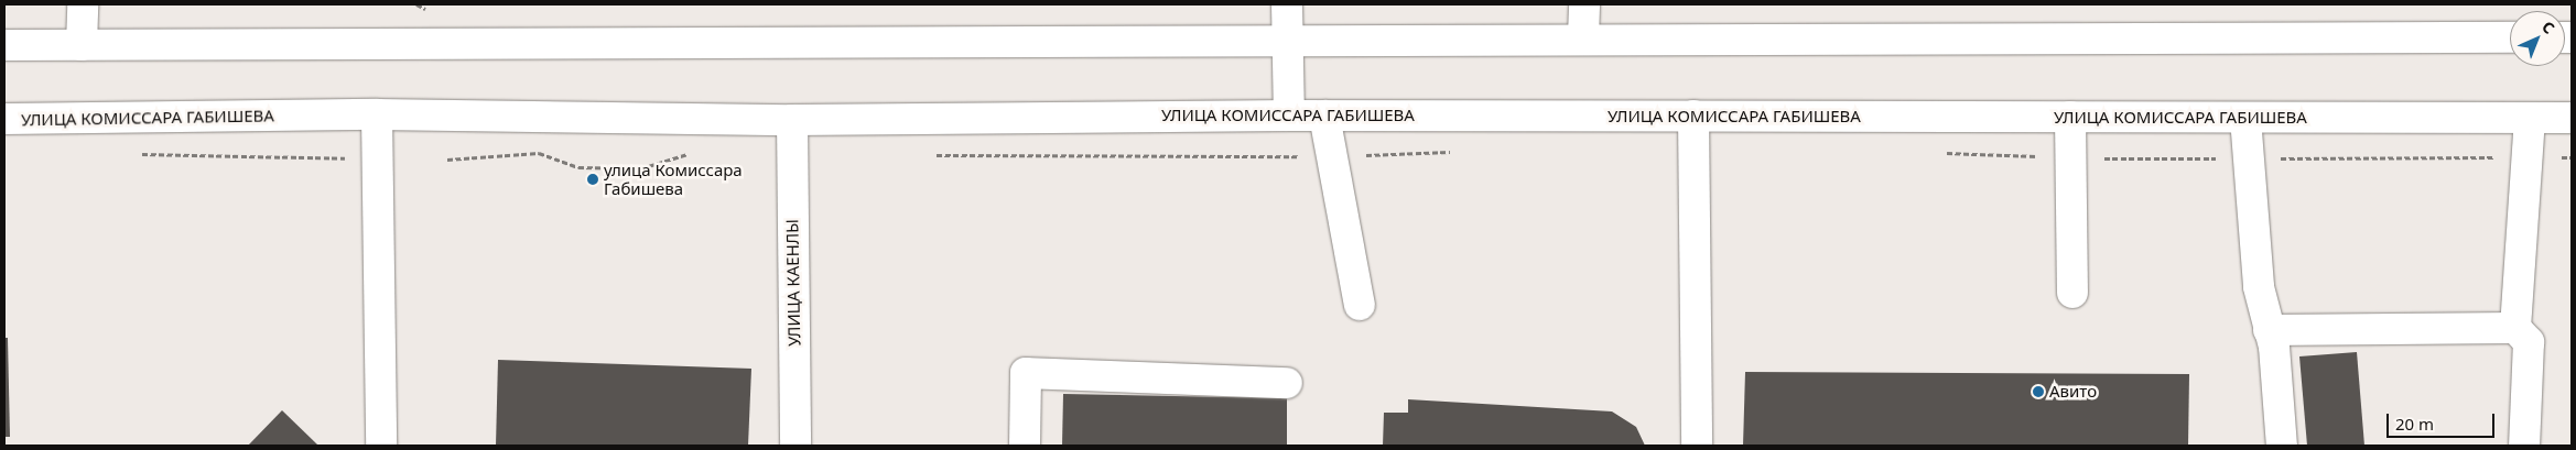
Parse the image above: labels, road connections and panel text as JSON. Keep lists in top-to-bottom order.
{
  "streets": {
    "street": ["УЛИЦА КОМИССАРА ГАБИШЕВА", "УЛИЦА КАЕНЛЫ"]
  },
  "crossings": [
    ["УЛИЦА КОМИССАРА ГАБИШЕВА", "УЛИЦА КАЕНЛЫ"]
  ],
  "places": ["улица Комиссара Габишева", "Авито"],
  "scale_bar": "20 m",
  "north": "top right"
}
